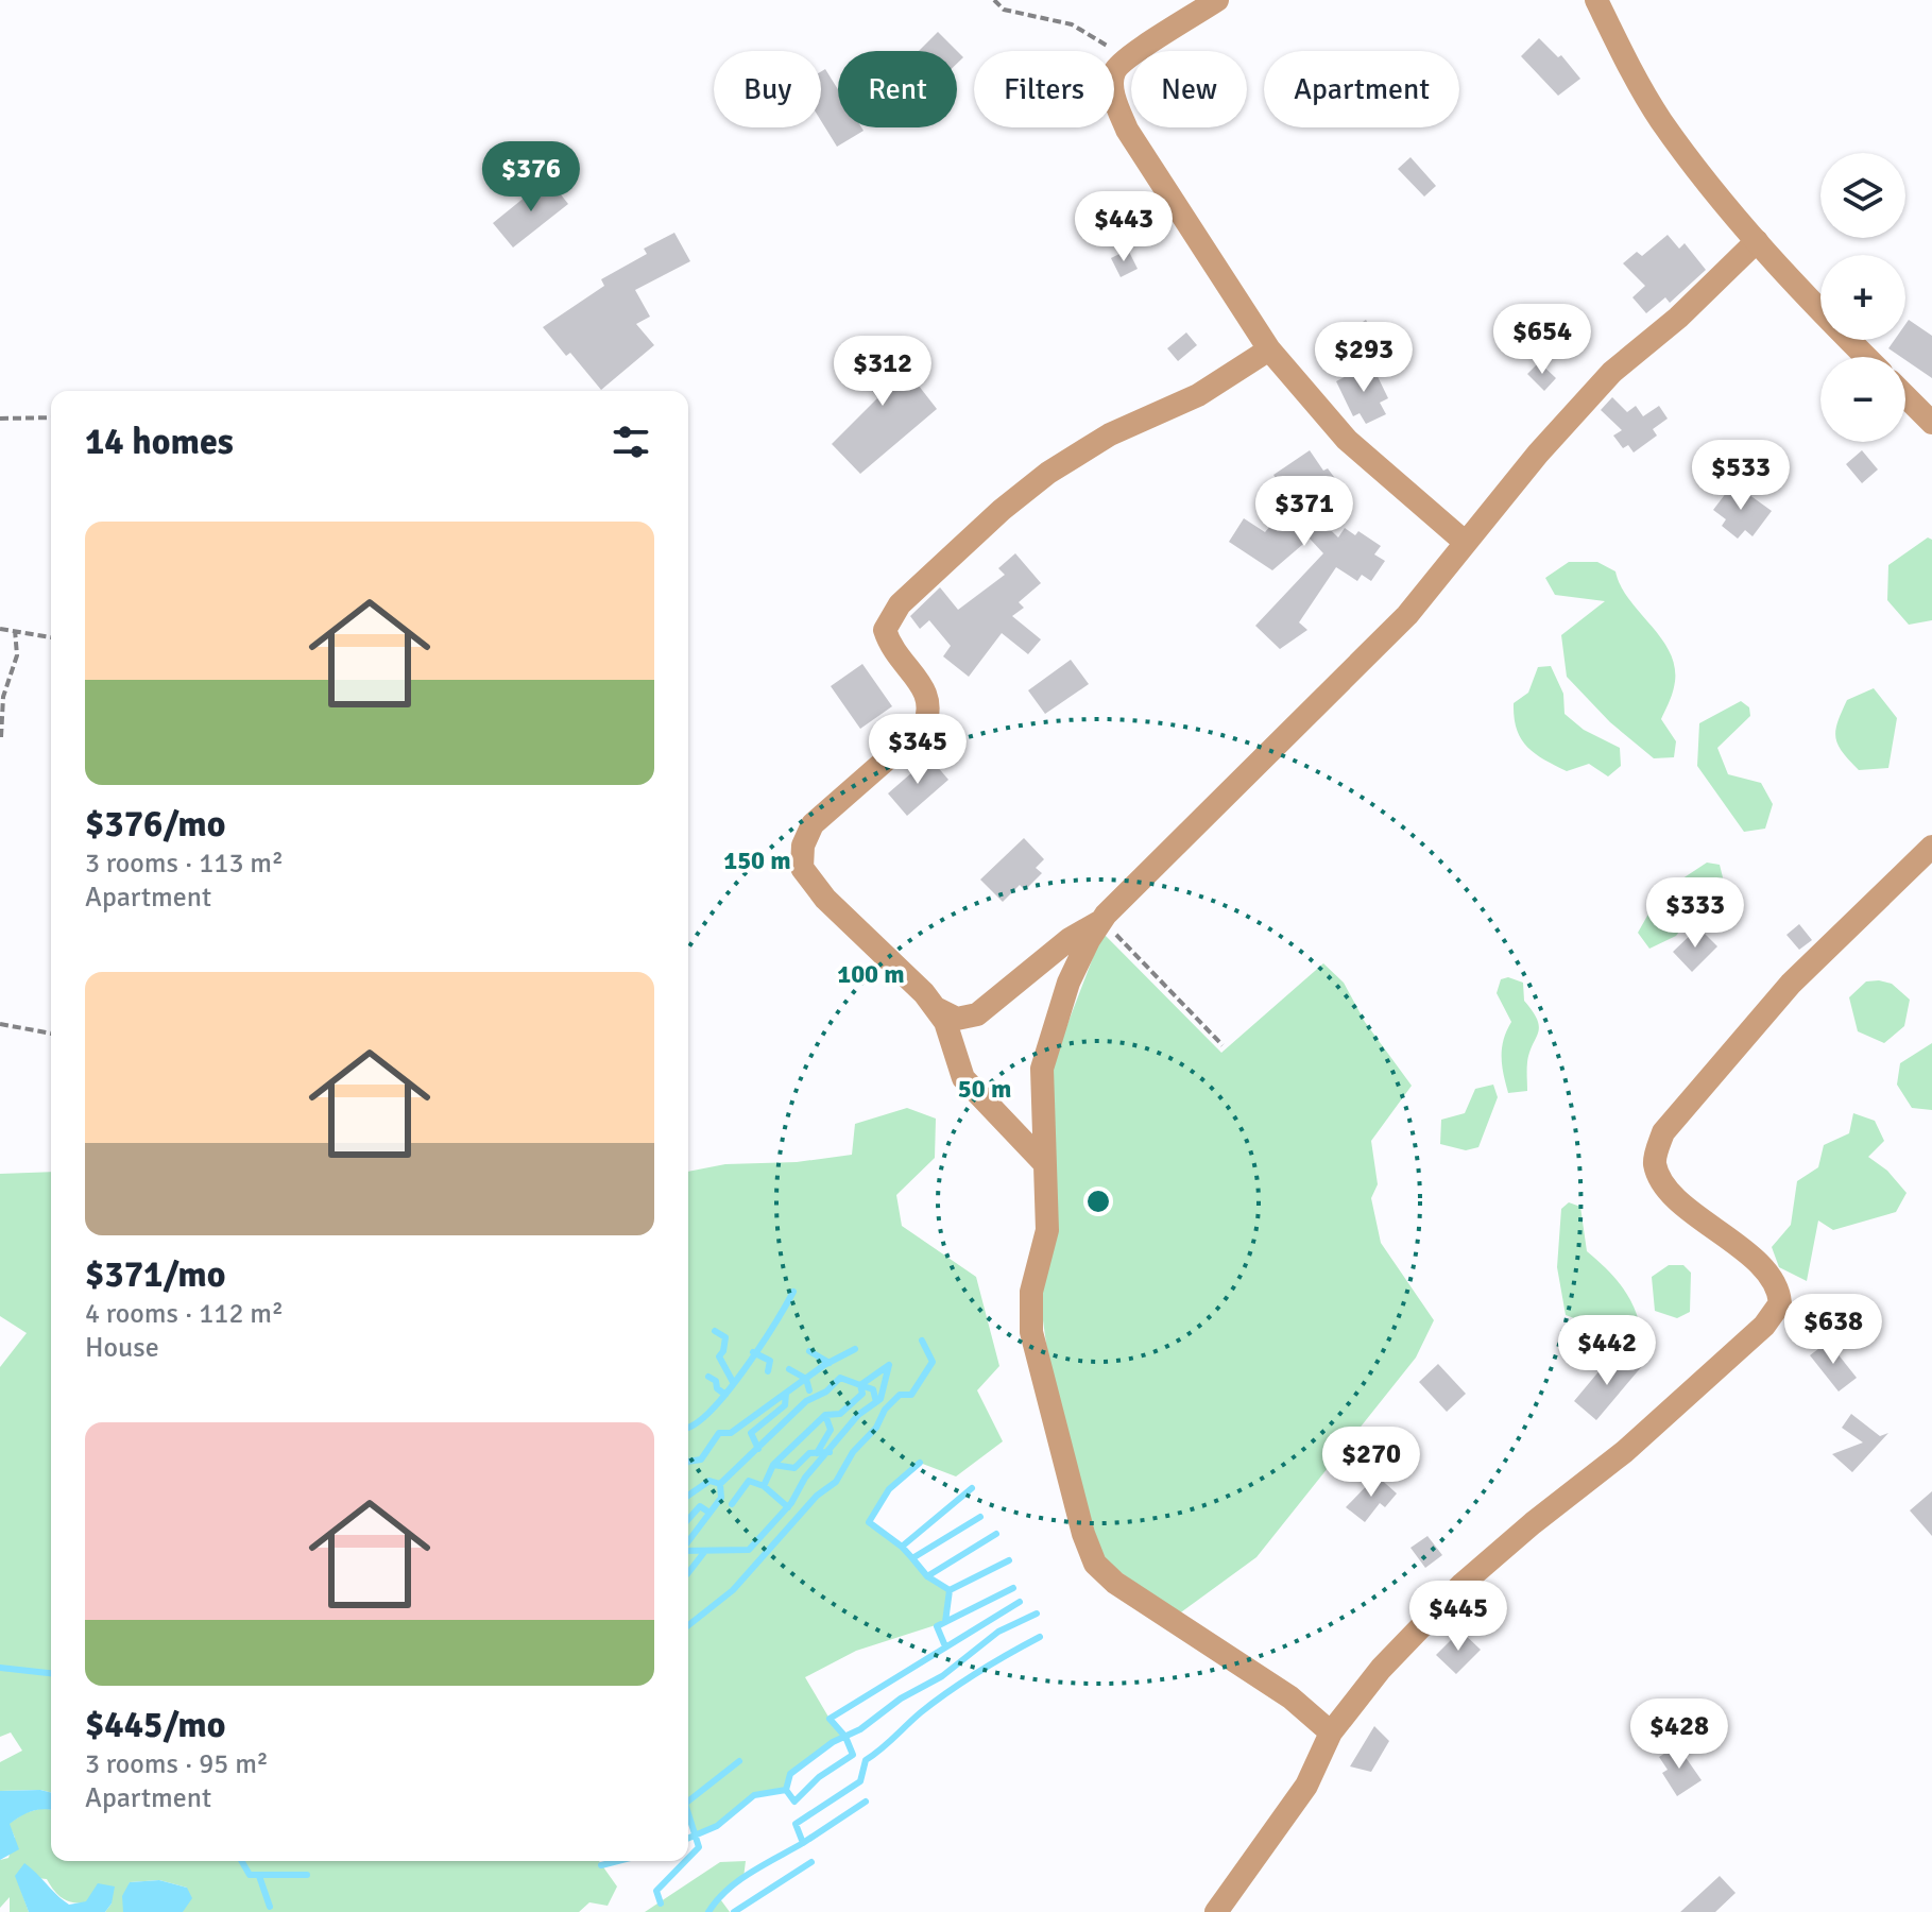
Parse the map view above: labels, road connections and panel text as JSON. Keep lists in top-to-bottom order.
{
  "page": {
    "chip": [
      "Buy",
      "Rent",
      "Filters",
      "New",
      "Apartment"
    ],
    "price": [
      "$376",
      "$443",
      "$654",
      "$293",
      "$312",
      "$533",
      "$371",
      "$345",
      "$333",
      "$638",
      "$442",
      "$270",
      "$445",
      "$428"
    ],
    "map_buttons": ["+", "−"],
    "heading": "14 homes",
    "list": [
      {
        "name": "$376/mo",
        "note": "3 rooms · 113 m² · Apartment"
      },
      {
        "name": "$371/mo",
        "note": "4 rooms · 112 m² · House"
      },
      {
        "name": "$445/mo",
        "note": "3 rooms · 95 m² · Apartment"
      }
    ]
  },
  "rings": ["150 m", "100 m", "50 m"]
}
